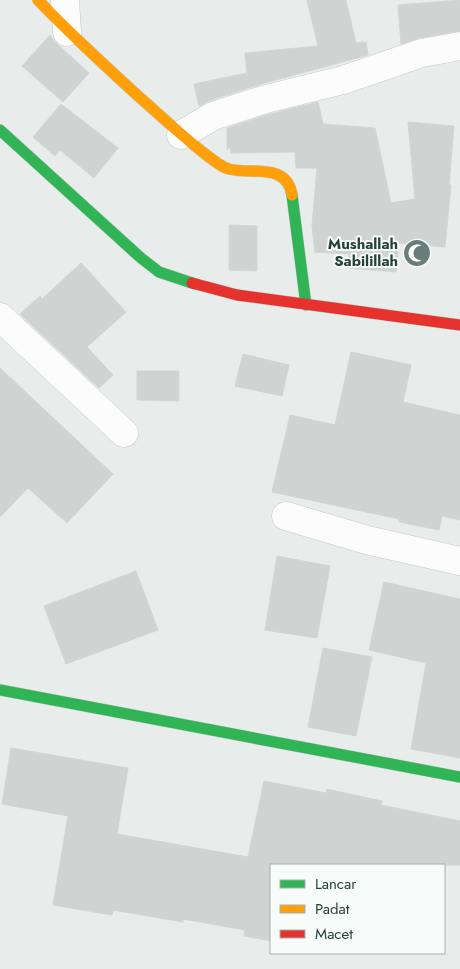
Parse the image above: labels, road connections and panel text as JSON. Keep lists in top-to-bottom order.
{
  "places": {
    "mosque": ["Mushallah Sabilillah"]
  },
  "legend": ["Lancar", "Padat", "Macet"]
}
